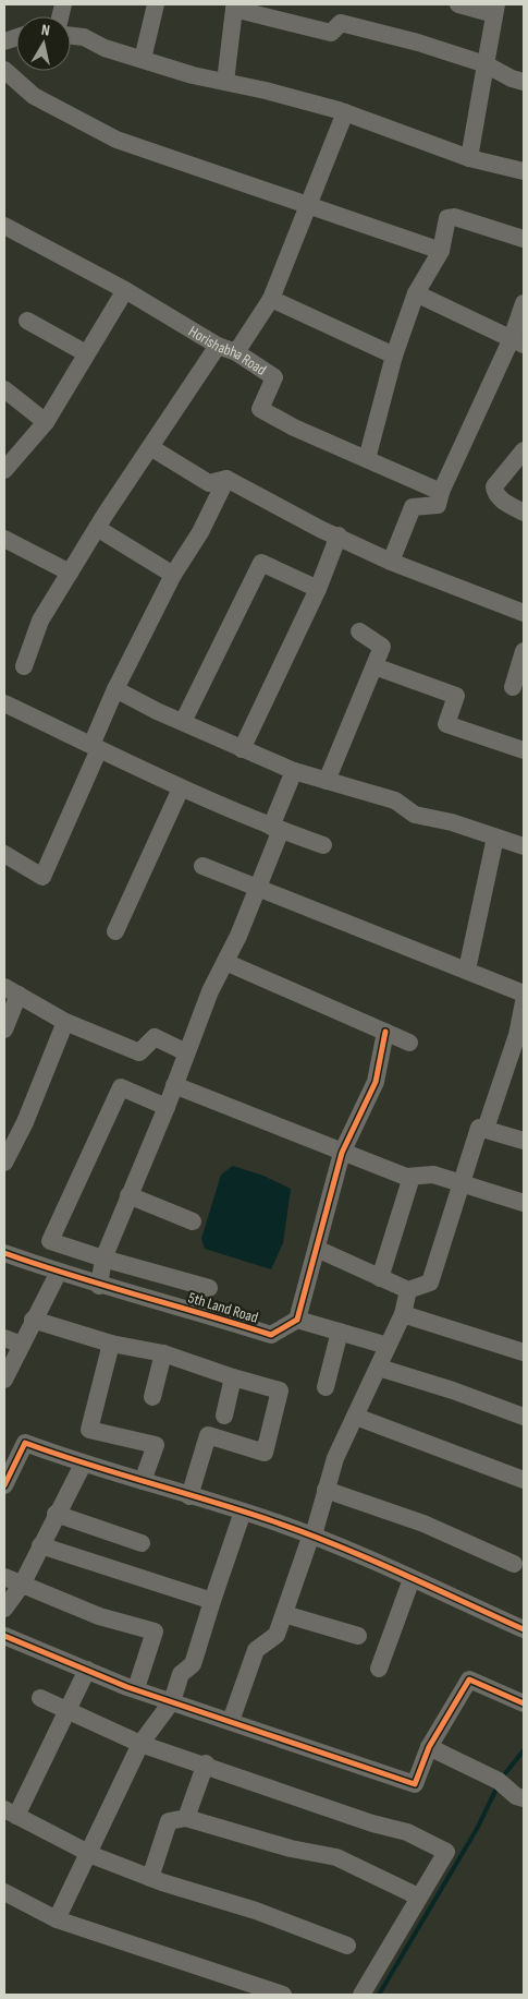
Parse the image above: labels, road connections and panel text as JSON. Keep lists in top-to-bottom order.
{
  "streets": {
    "street": ["Horishabha Road", "5th Land Road"]
  },
  "north": "top"
}
